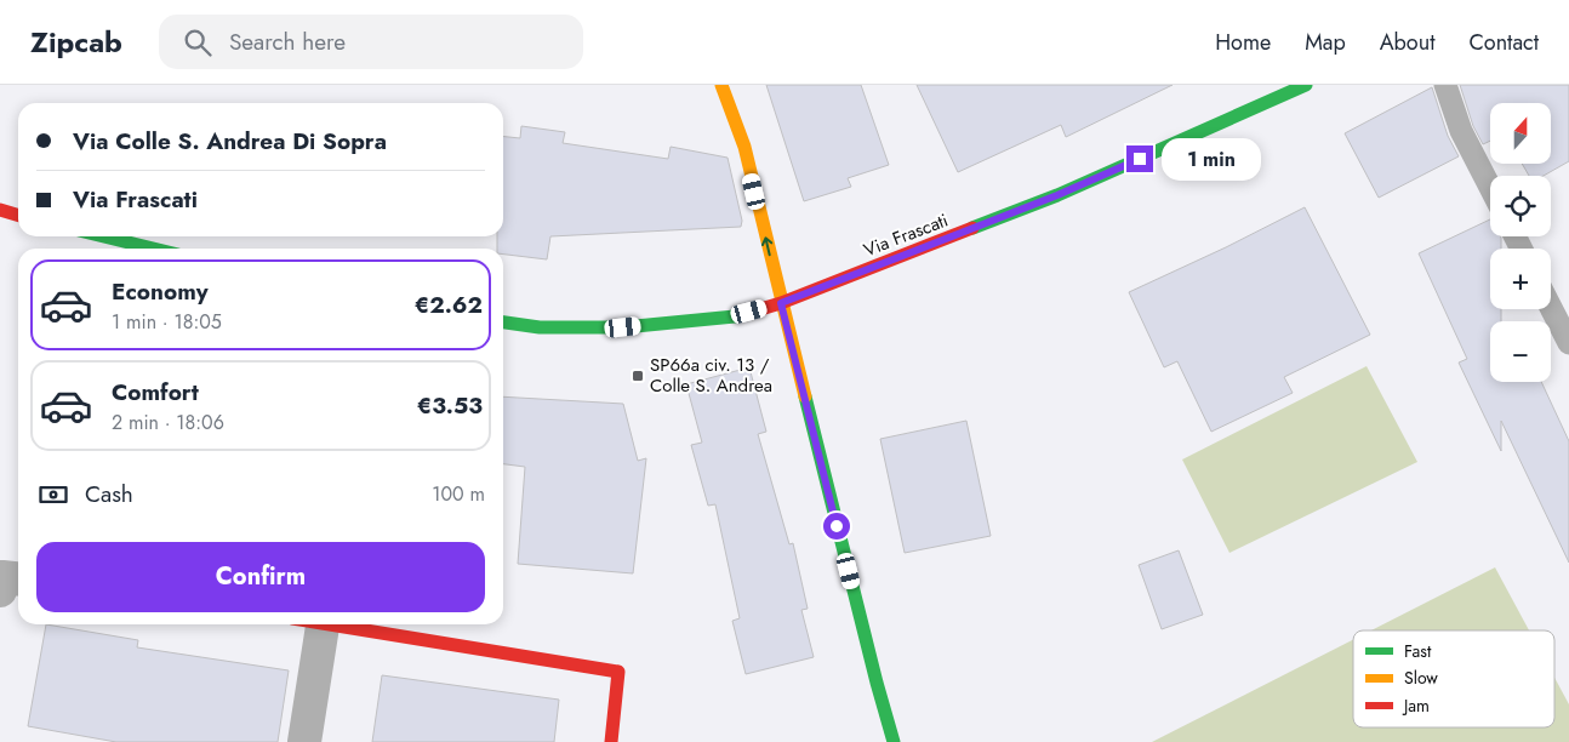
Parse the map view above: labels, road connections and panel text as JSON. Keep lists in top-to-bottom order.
{
  "streets": {
    "street": ["Via Frascati"]
  },
  "places": {
    "transit": ["SP66a civ. 13 / Colle S. Andrea"]
  },
  "legend": ["Fast", "Slow", "Jam"],
  "north": "top",
  "page": {
    "header": "Zipcab",
    "search": "Search here",
    "nav": [
      "Home",
      "Map",
      "About",
      "Contact"
    ],
    "map_buttons": ["+", "−"],
    "banner": ["Via Colle S. Andrea Di Sopra", "Via Frascati"],
    "bubble": "1 min",
    "list": [
      {
        "name": "Economy",
        "note": "1 min · 18:05",
        "value": "€2.62"
      },
      {
        "name": "Comfort",
        "note": "2 min · 18:06",
        "value": "€3.53"
      }
    ],
    "pay": ["Cash", "100 m"],
    "buttons": "Confirm"
  }
}
